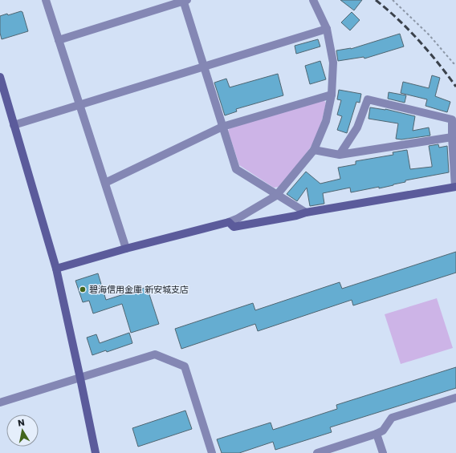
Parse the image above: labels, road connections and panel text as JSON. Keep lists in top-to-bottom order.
{
  "places": ["碧海信用金庫 新安城支店"],
  "north": "top"
}
